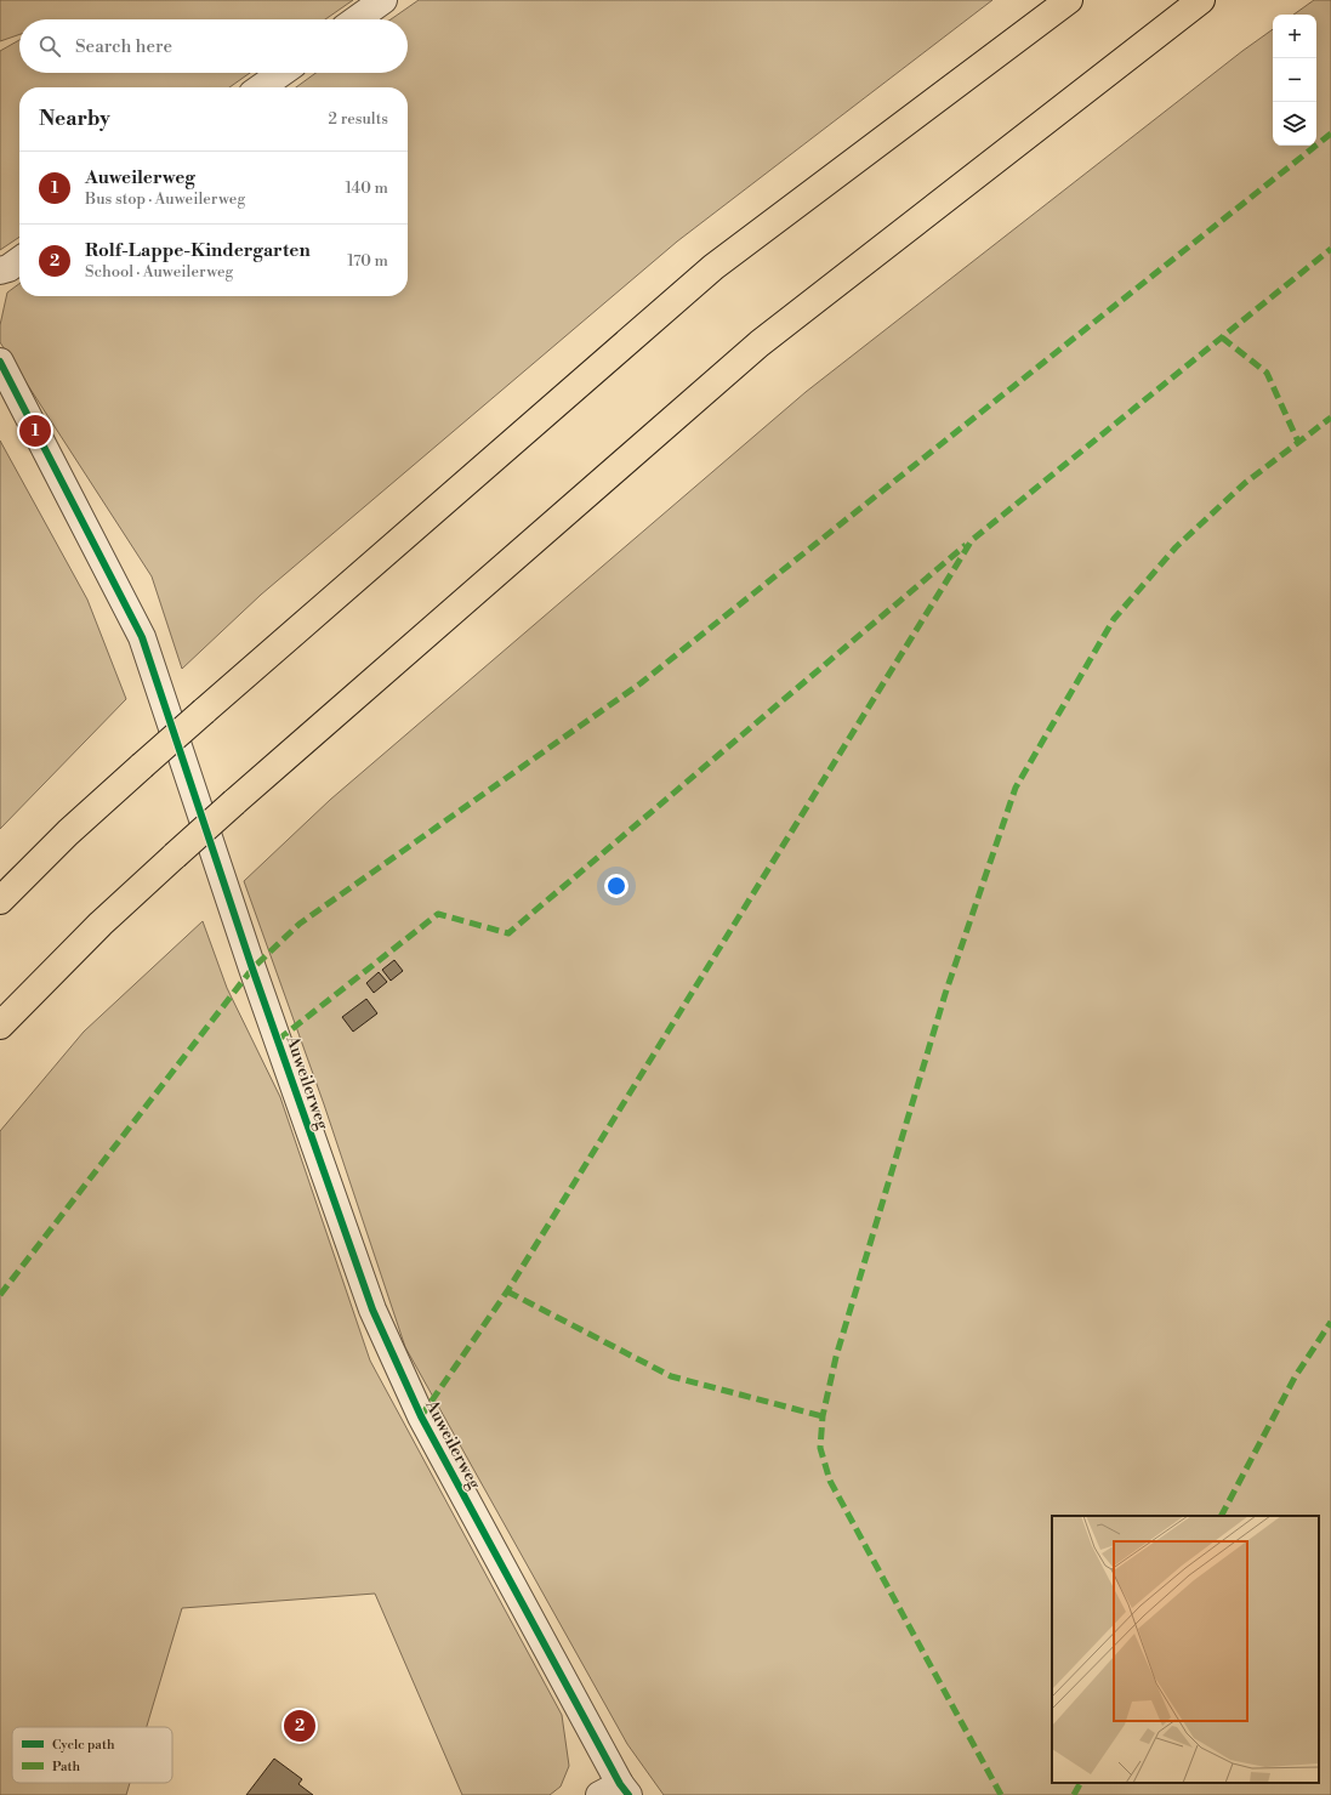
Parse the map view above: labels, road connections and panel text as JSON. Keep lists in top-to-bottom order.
{
  "streets": {
    "street": ["Auweilerweg"]
  },
  "legend": ["Cycle path", "Path"],
  "page": {
    "map_buttons": ["+", "−"],
    "search": "Search here",
    "heading": ["Nearby", "2 results"],
    "list": [
      {
        "mark": "1",
        "name": "Auweilerweg",
        "note": "Bus stop · Auweilerweg",
        "value": "140 m"
      },
      {
        "mark": "2",
        "name": "Rolf-Lappe-Kindergarten",
        "note": "School · Auweilerweg",
        "value": "170 m"
      }
    ],
    "pins": ["1", "2"]
  }
}
